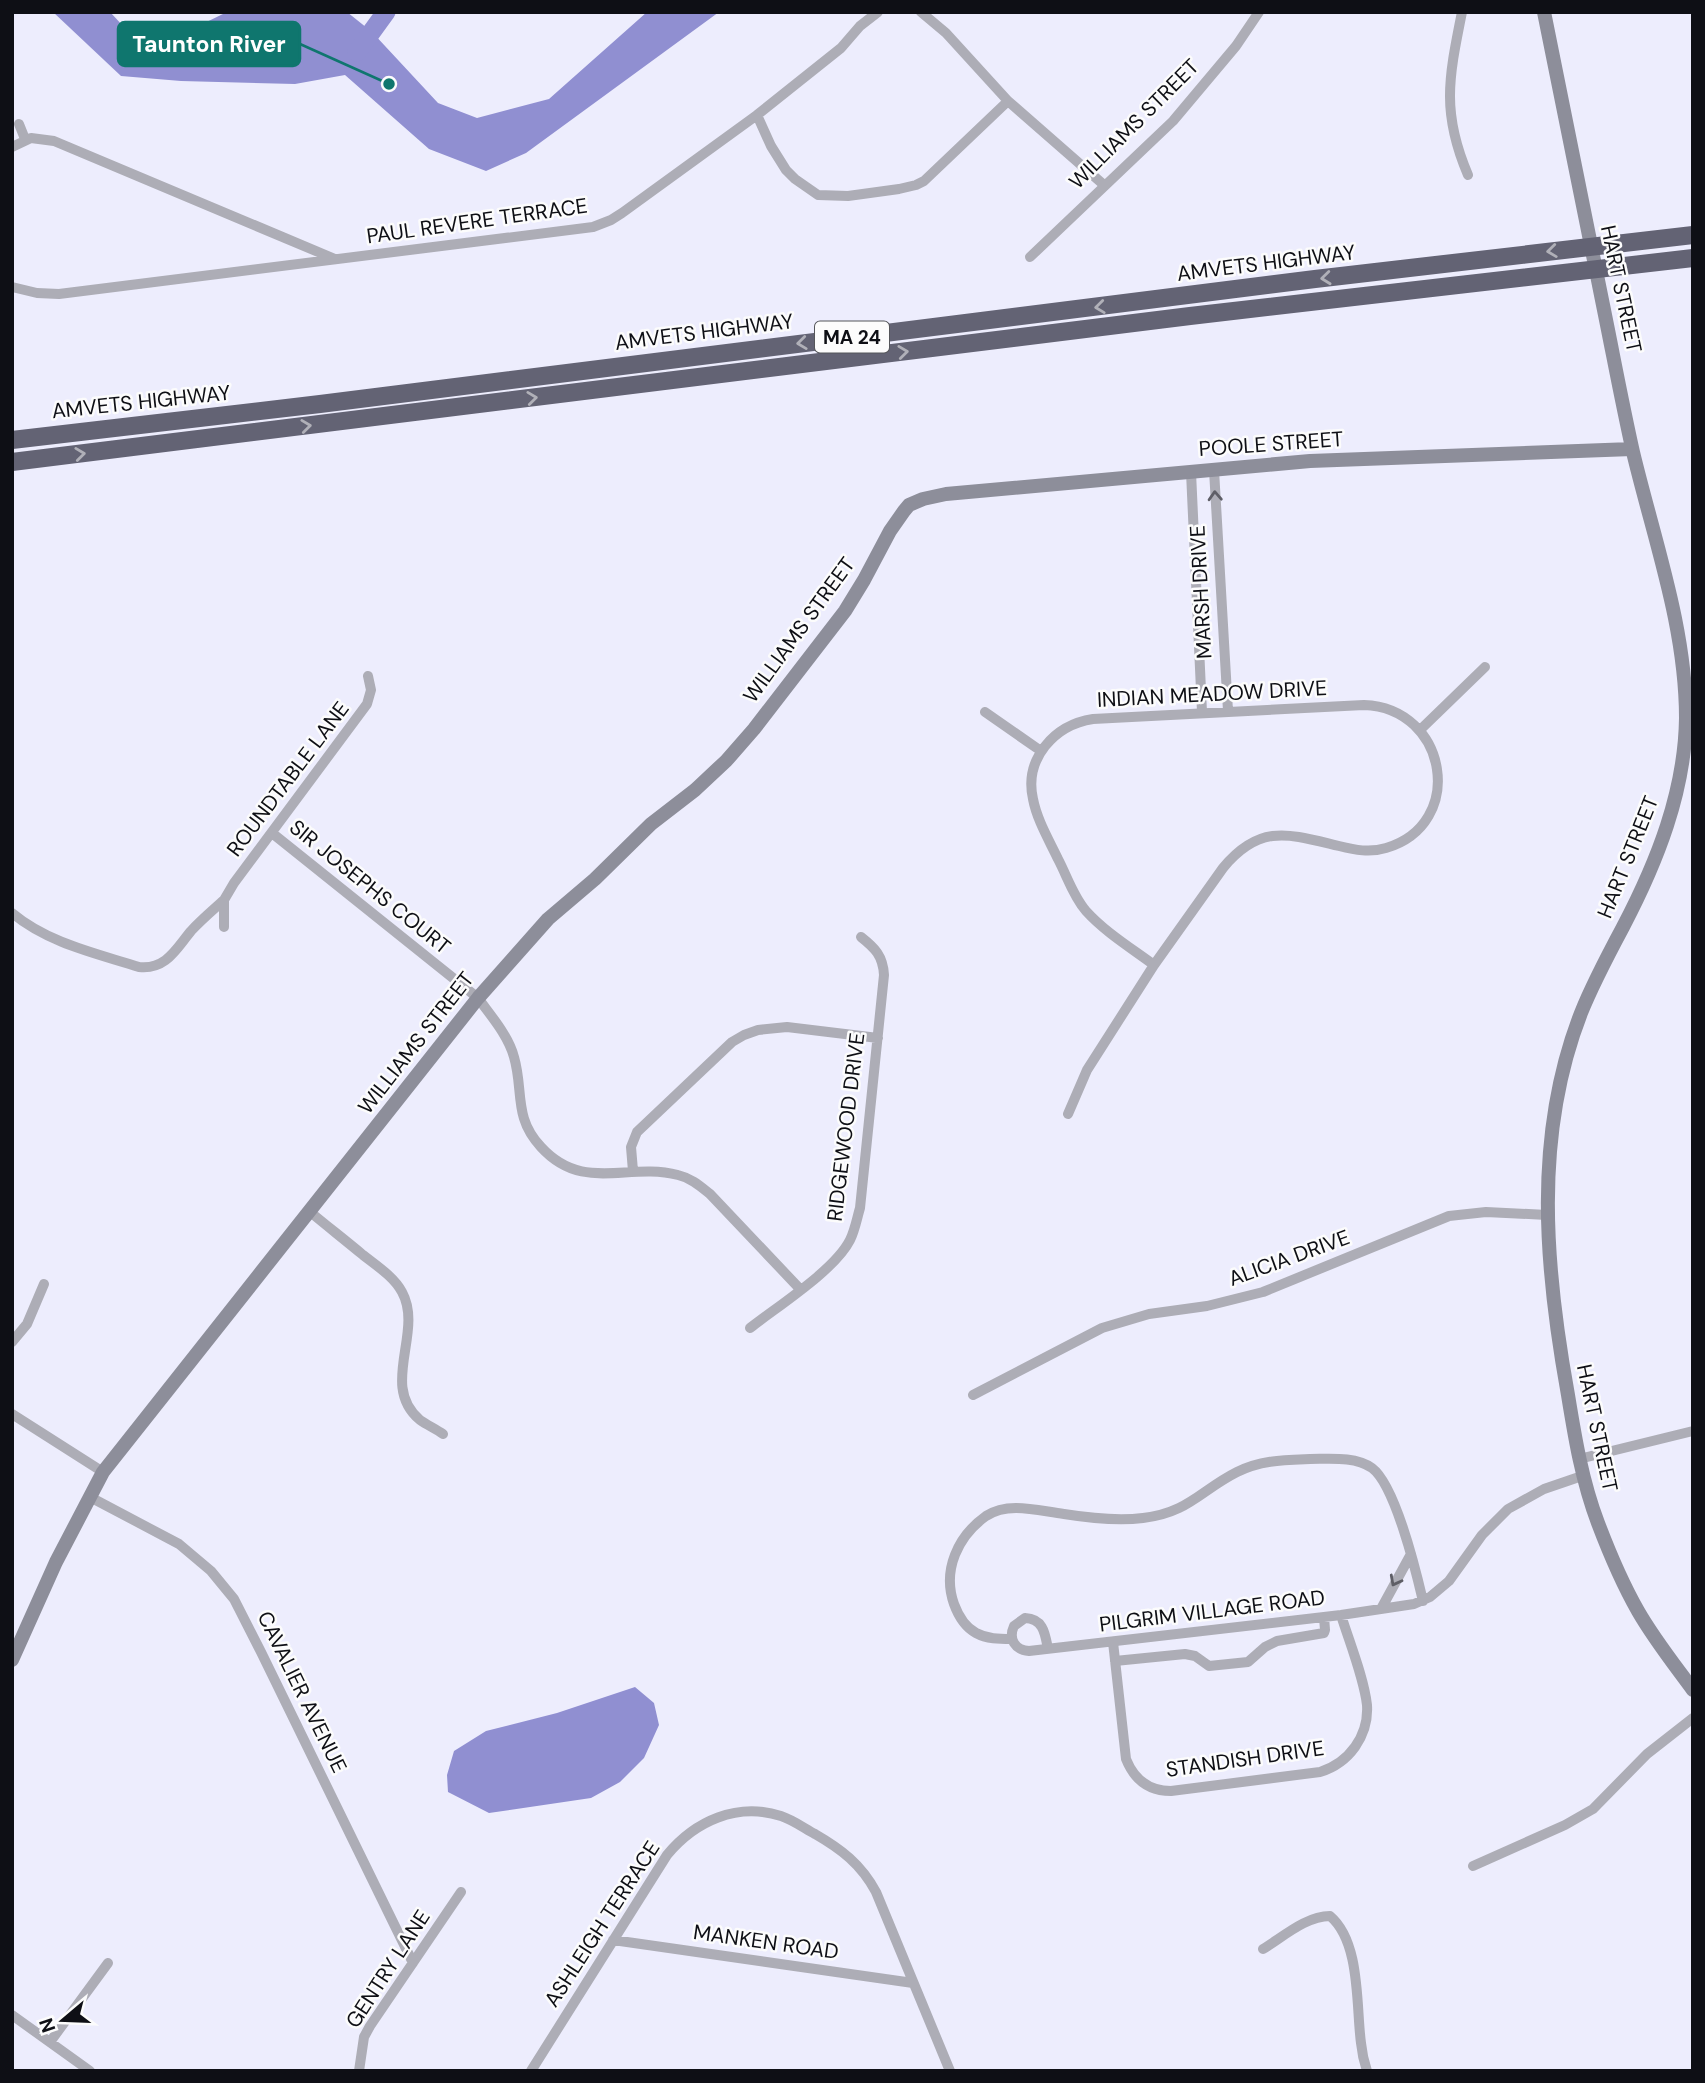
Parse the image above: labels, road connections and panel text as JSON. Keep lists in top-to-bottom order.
{
  "streets": {
    "highway": ["AMVETS HIGHWAY", "MA 24"],
    "street": [
      "WILLIAMS STREET",
      "PAUL REVERE TERRACE",
      "HART STREET",
      "POOLE STREET",
      "MARSH DRIVE",
      "INDIAN MEADOW DRIVE",
      "ROUNDTABLE LANE",
      "SIR JOSEPHS COURT",
      "RIDGEWOOD DRIVE",
      "ALICIA DRIVE",
      "PILGRIM VILLAGE ROAD",
      "CAVALIER AVENUE",
      "STANDISH DRIVE",
      "ASHLEIGH TERRACE",
      "MANKEN ROAD",
      "GENTRY LANE"
    ]
  },
  "crossings": [
    ["WILLIAMS STREET", "POOLE STREET"],
    ["WILLIAMS STREET", "SIR JOSEPHS COURT"],
    ["WILLIAMS STREET", "CAVALIER AVENUE"],
    ["HART STREET", "POOLE STREET"],
    ["HART STREET", "ALICIA DRIVE"],
    ["HART STREET", "PILGRIM VILLAGE ROAD"],
    ["POOLE STREET", "MARSH DRIVE"],
    ["MARSH DRIVE", "INDIAN MEADOW DRIVE"],
    ["ROUNDTABLE LANE", "SIR JOSEPHS COURT"],
    ["SIR JOSEPHS COURT", "RIDGEWOOD DRIVE"],
    ["PILGRIM VILLAGE ROAD", "STANDISH DRIVE"],
    ["CAVALIER AVENUE", "GENTRY LANE"],
    ["ASHLEIGH TERRACE", "MANKEN ROAD"]
  ],
  "places": ["Taunton River"],
  "north": "left"
}
